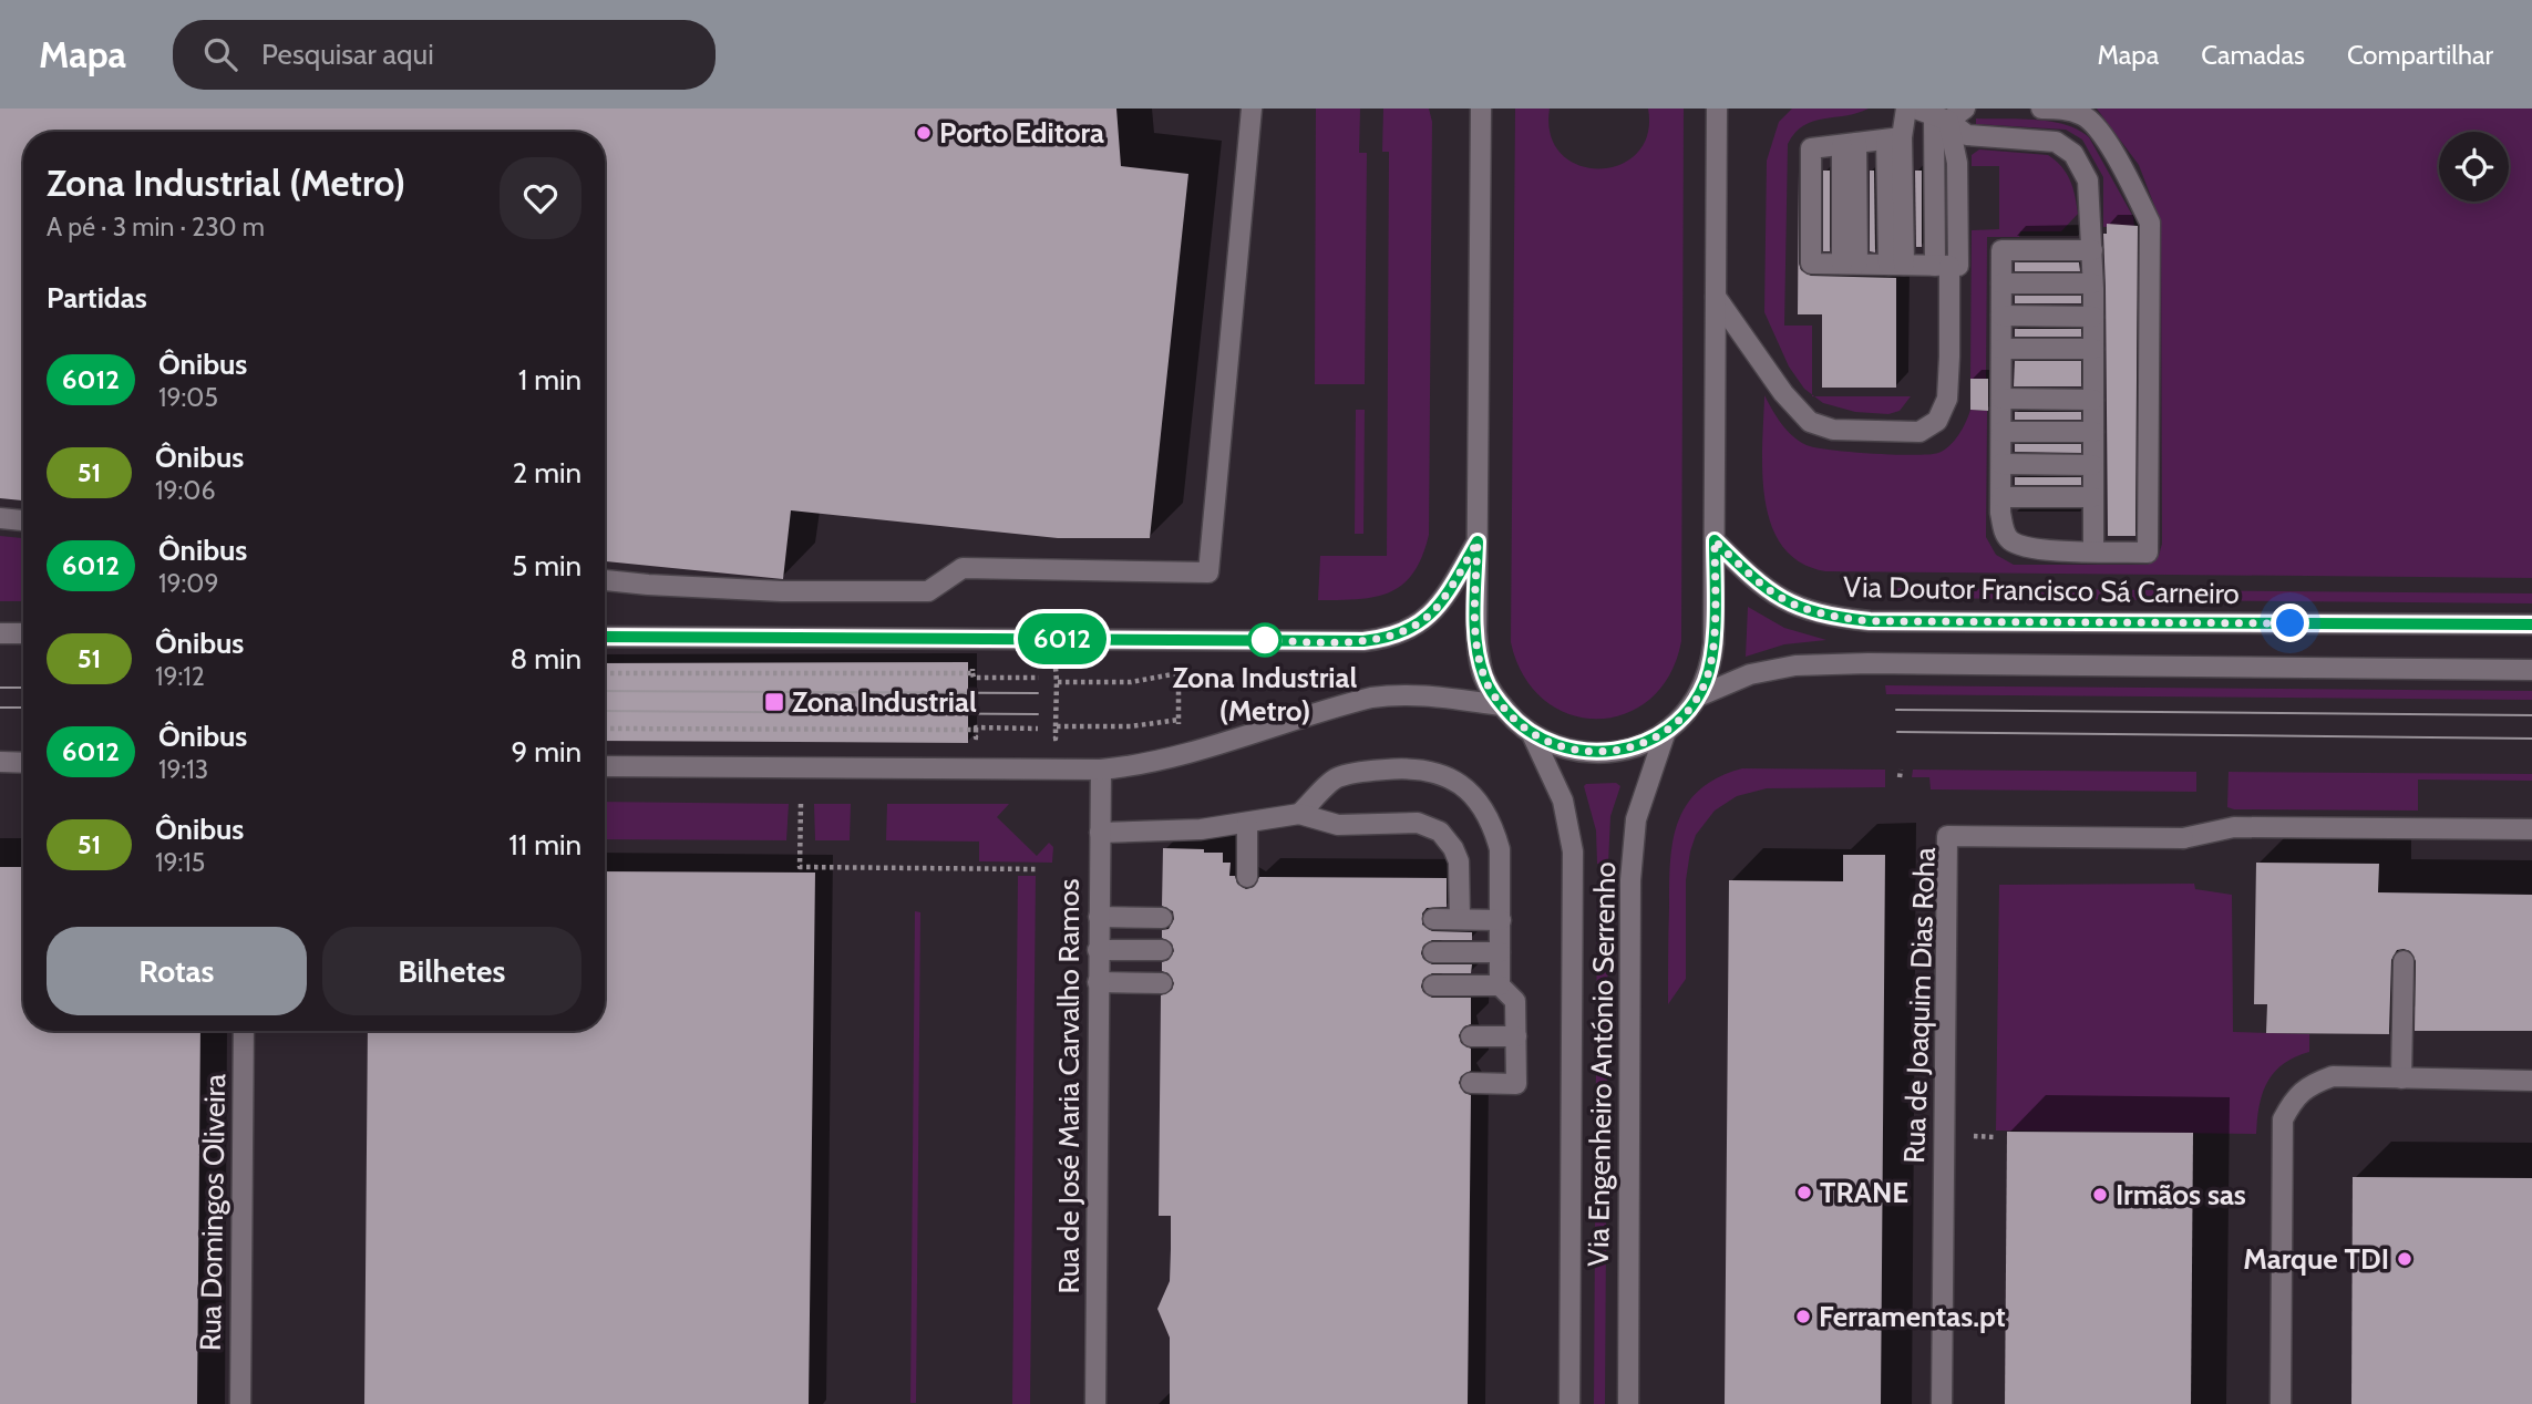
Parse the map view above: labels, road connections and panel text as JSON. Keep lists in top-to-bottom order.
{
  "streets": {
    "main road": [
      "Via Doutor Francisco Sá Carneiro",
      "Rua de Joaquim Dias Roha",
      "Via Engenheiro António Serrenho",
      "Rua de José Maria Carvalho Ramos",
      "Rua Domingos Oliveira"
    ]
  },
  "places": {
    "other": [
      "Porto Editora",
      "Zona Industrial (Metro)",
      "TRANE",
      "Irmãos sas",
      "Marque TDI",
      "Ferramentas.pt"
    ],
    "transit": ["Zona Industrial"]
  },
  "lines": ["bus line 6012"],
  "page": {
    "header": "Mapa",
    "search": "Pesquisar aqui",
    "nav": ["Mapa", "Camadas", "Compartilhar"],
    "on_map": "6012",
    "heading": [
      ["Zona Industrial (Metro)", "A pé · 3 min · 230 m"],
      "Partidas"
    ],
    "list": [
      {
        "mark": "6012",
        "name": "Ônibus",
        "note": "19:05",
        "value": "1 min"
      },
      {
        "mark": "51",
        "name": "Ônibus",
        "note": "19:06",
        "value": "2 min"
      },
      {
        "mark": "6012",
        "name": "Ônibus",
        "note": "19:09",
        "value": "5 min"
      },
      {
        "mark": "51",
        "name": "Ônibus",
        "note": "19:12",
        "value": "8 min"
      },
      {
        "mark": "6012",
        "name": "Ônibus",
        "note": "19:13",
        "value": "9 min"
      },
      {
        "mark": "51",
        "name": "Ônibus",
        "note": "19:15",
        "value": "11 min"
      }
    ],
    "buttons": ["Rotas", "Bilhetes"]
  }
}
